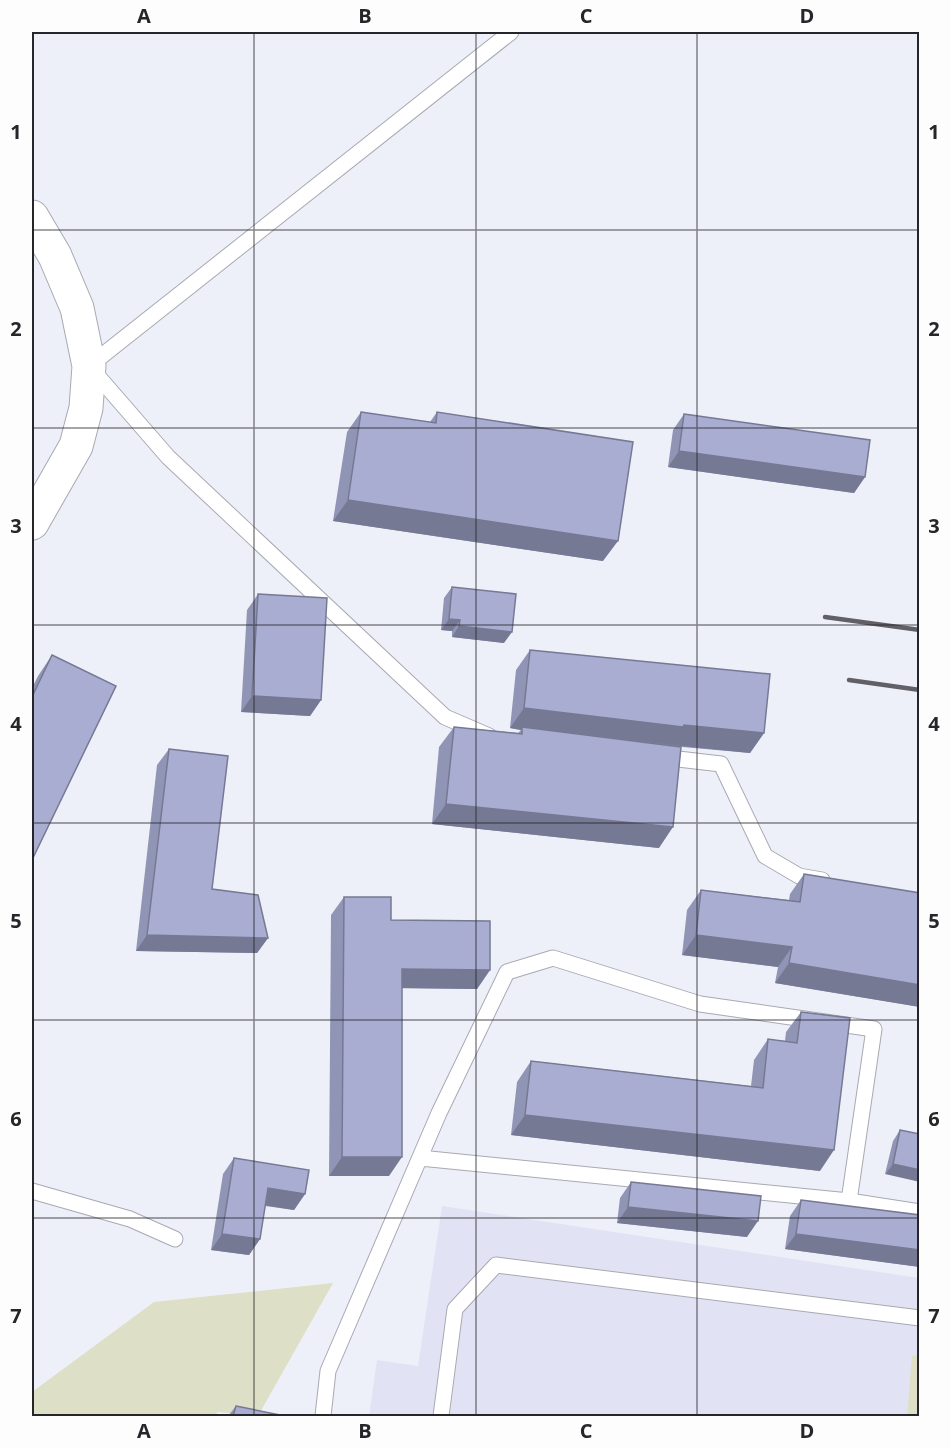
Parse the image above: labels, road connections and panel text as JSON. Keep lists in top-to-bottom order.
{
  "grid": {
    "columns": [
      "A",
      "B",
      "C",
      "D"
    ],
    "rows": [
      "1",
      "2",
      "3",
      "4",
      "5",
      "6",
      "7"
    ]
  }
}
